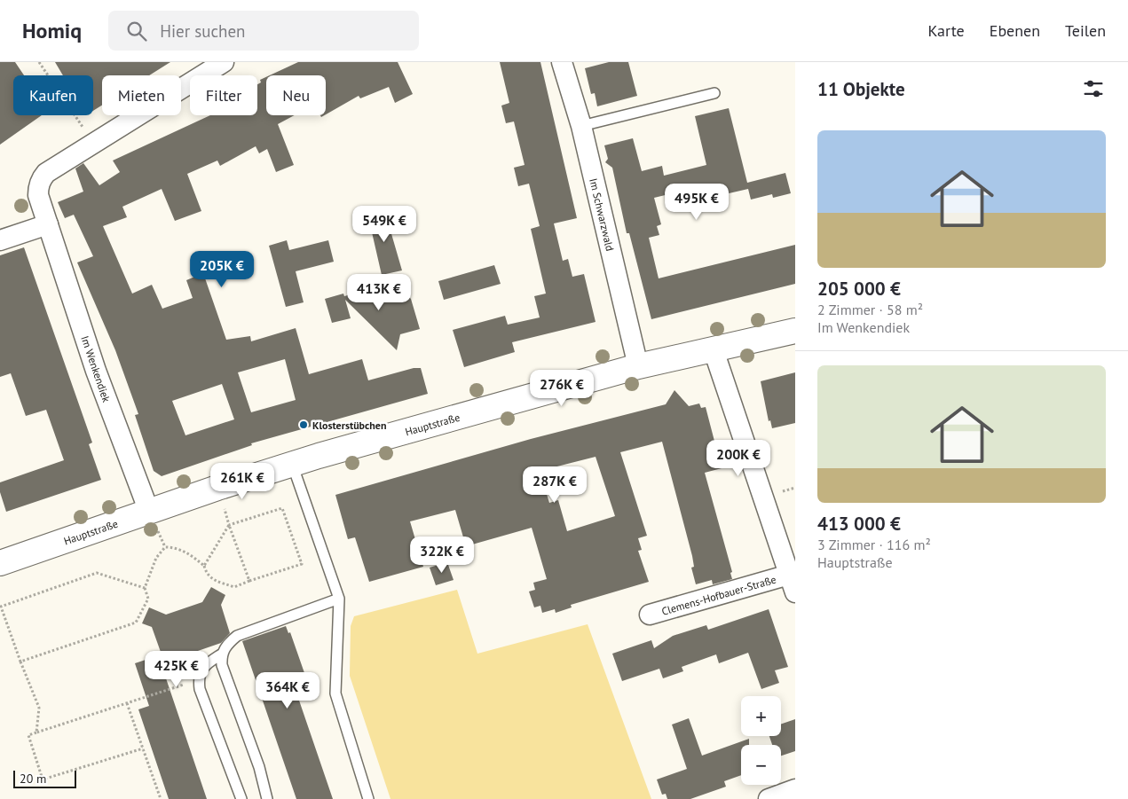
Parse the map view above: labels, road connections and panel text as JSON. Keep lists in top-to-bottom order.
{
  "streets": {
    "street": [
      "Im Schwarzwald",
      "Im Wenkendiek",
      "Hauptstraße",
      "Clemens-Hofbauer-Straße"
    ]
  },
  "crossings": [
    ["Im Schwarzwald", "Hauptstraße"],
    ["Im Wenkendiek", "Hauptstraße"],
    ["Hauptstraße", "Clemens-Hofbauer-Straße"]
  ],
  "places": ["Klosterstübchen"],
  "scale_bar": "20 m",
  "page": {
    "header": "Homiq",
    "search": "Hier suchen",
    "nav": ["Karte", "Ebenen", "Teilen"],
    "heading": "11 Objekte",
    "chip": [
      "Kaufen",
      "Mieten",
      "Filter",
      "Neu"
    ],
    "list": [
      {
        "name": "205 000 €",
        "note": "2 Zimmer · 58 m² · Im Wenkendiek"
      },
      {
        "name": "413 000 €",
        "note": "3 Zimmer · 116 m² · Hauptstraße"
      }
    ],
    "price": [
      "495K €",
      "549K €",
      "205K €",
      "413K €",
      "276K €",
      "200K €",
      "261K €",
      "287K €",
      "322K €",
      "425K €",
      "364K €"
    ],
    "map_buttons": ["+", "−"],
    "scale": "20 m"
  }
}
